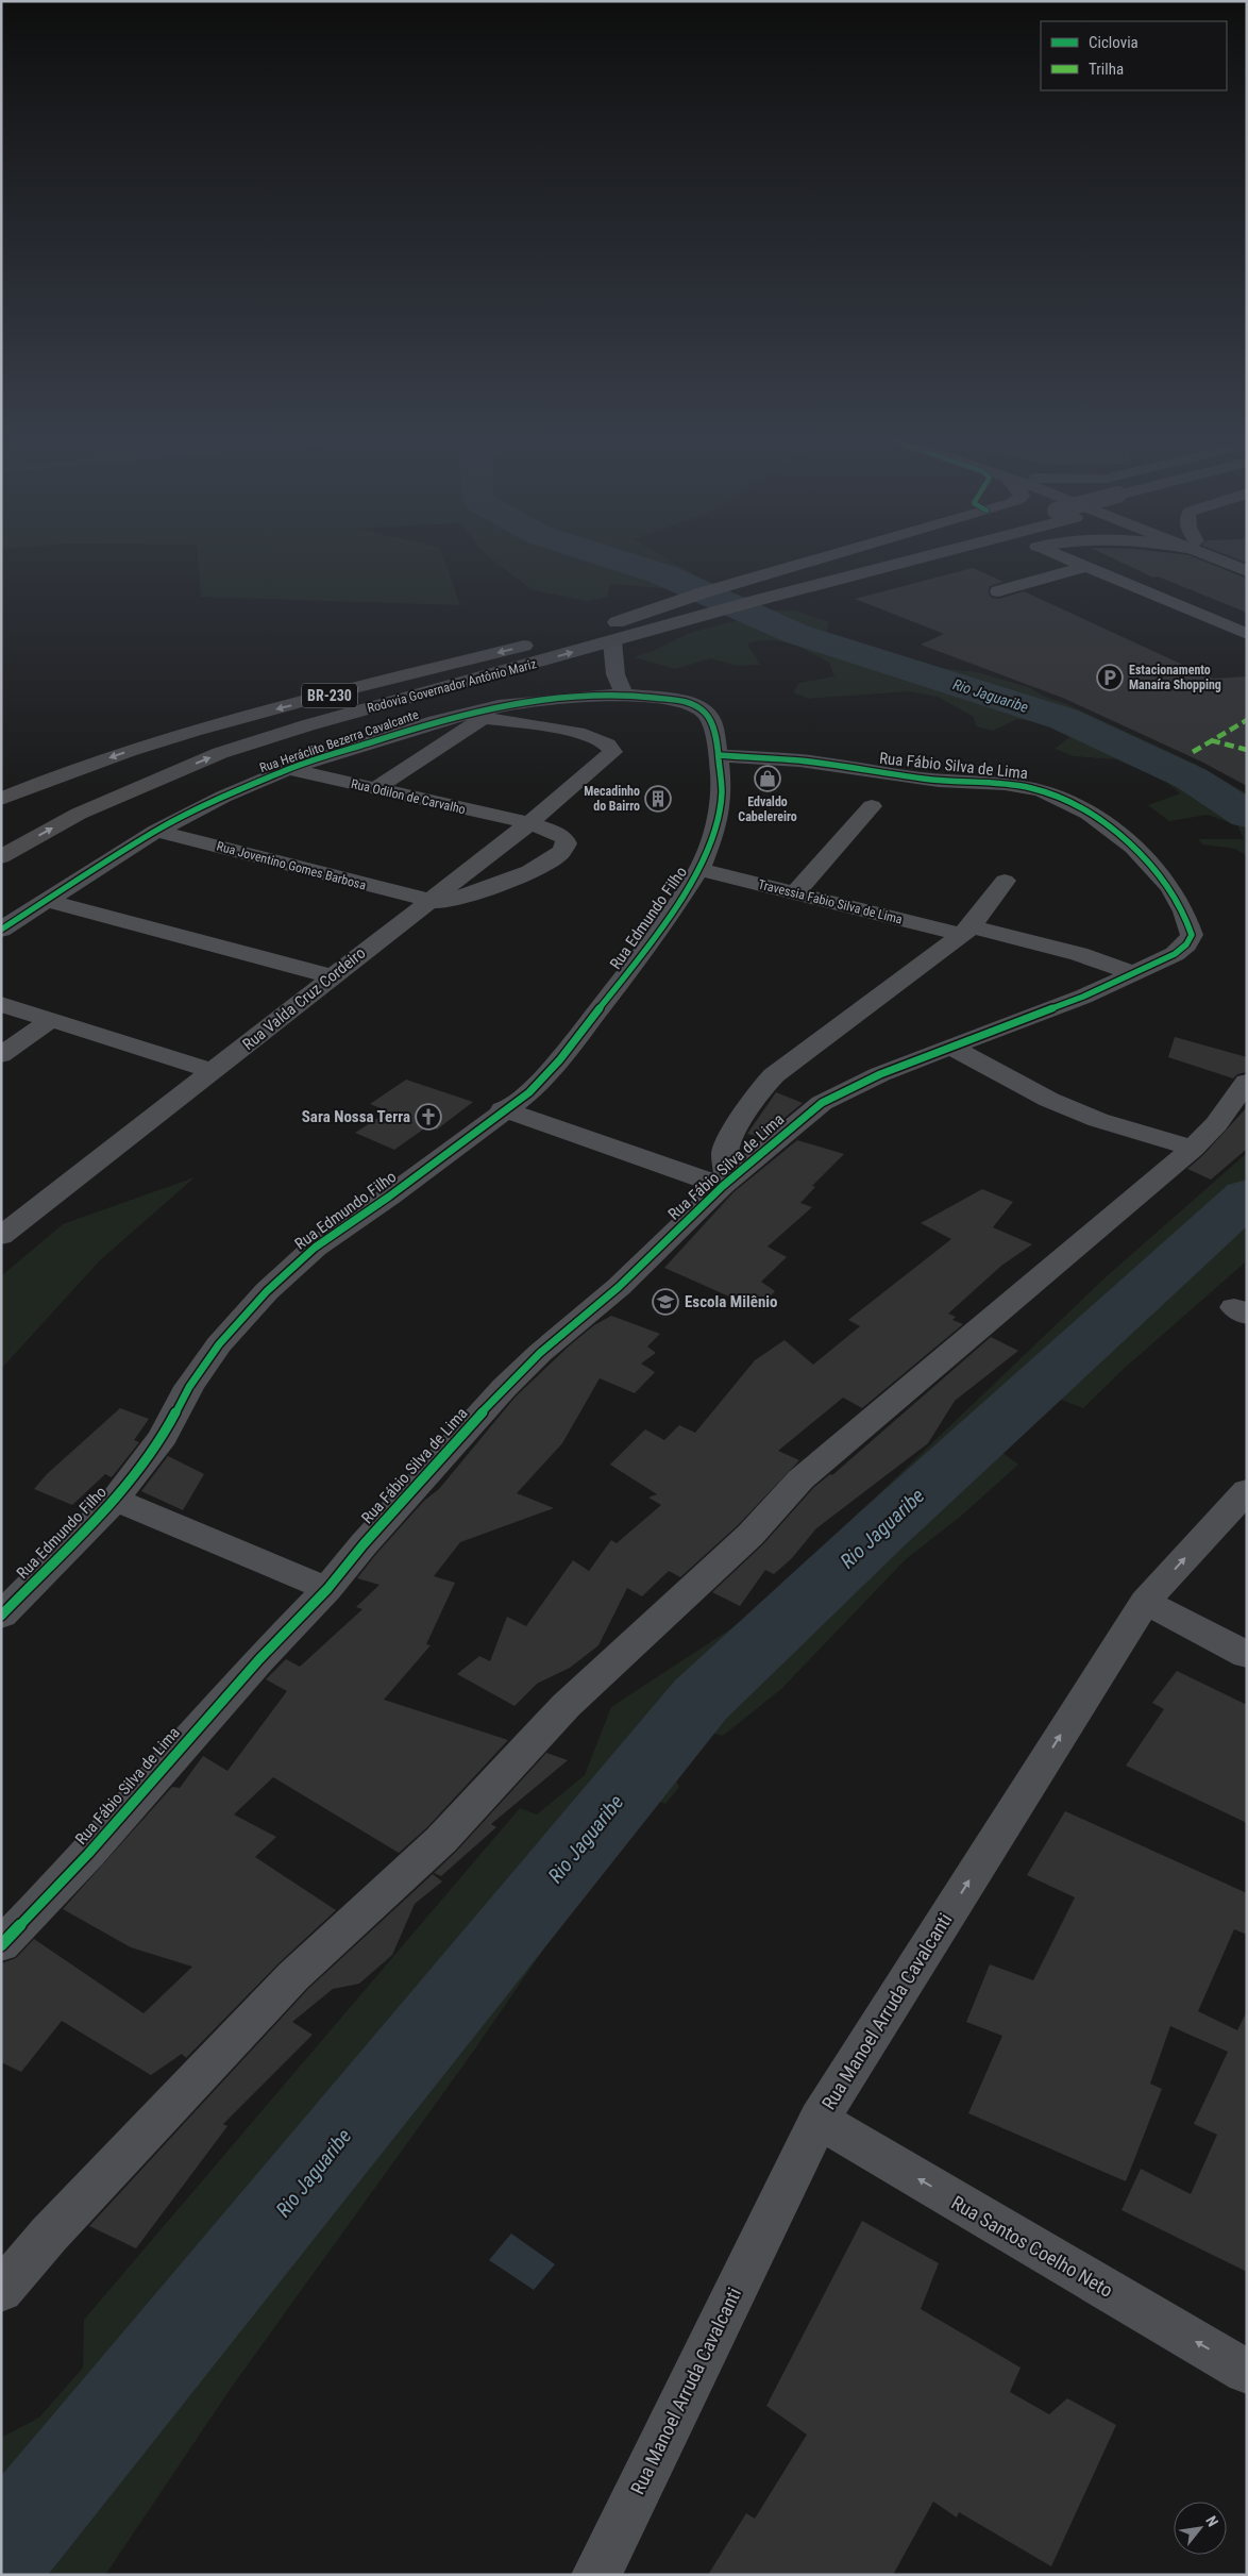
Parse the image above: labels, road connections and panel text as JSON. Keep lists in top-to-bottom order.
{
  "streets": {
    "highway": ["Rodovia Governador Antônio Mariz", "BR-230"],
    "street": [
      "Rua Heráclito Bezerra Cavalcante",
      "Rua Fábio Silva de Lima",
      "Rua Odilon de Carvalho",
      "Rua Joventino Gomes Barbosa",
      "Travessia Fabio Silva de Lima",
      "Rua Edmundo Filho",
      "Rua Valda Cruz Cordeiro",
      "Rua Manoel Arruda Cavalcanti",
      "Rua Santos Coelho Neto"
    ]
  },
  "crossings": [
    ["Rodovia Governador Antônio Mariz", "BR-230"],
    ["Rua Heráclito Bezerra Cavalcante", "Rua Odilon de Carvalho"],
    ["Rua Heráclito Bezerra Cavalcante", "Rua Joventino Gomes Barbosa"],
    ["Rua Heráclito Bezerra Cavalcante", "Rua Edmundo Filho"],
    ["Rua Fábio Silva de Lima", "Travessia Fabio Silva de Lima"],
    ["Rua Fábio Silva de Lima", "Rua Edmundo Filho"],
    ["Rua Odilon de Carvalho", "Rua Joventino Gomes Barbosa"],
    ["Rua Odilon de Carvalho", "Rua Valda Cruz Cordeiro"],
    ["Rua Joventino Gomes Barbosa", "Rua Valda Cruz Cordeiro"],
    ["Travessia Fabio Silva de Lima", "Rua Edmundo Filho"],
    ["Rua Manoel Arruda Cavalcanti", "Rua Santos Coelho Neto"]
  ],
  "one_way": ["Rua Manoel Arruda Cavalcanti", "Rua Santos Coelho Neto"],
  "water": ["Rio Jaguaribe"],
  "places": {
    "parking": ["Estacionamento Manaíra Shopping"],
    "shop": ["Edvaldo Cabelereiro"],
    "building": ["Mecadinho do Bairro"],
    "church": ["Sara Nossa Terra"],
    "school or university": ["Escola Milênio"]
  },
  "legend": ["Ciclovia", "Trilha"],
  "north": "top right"
}
